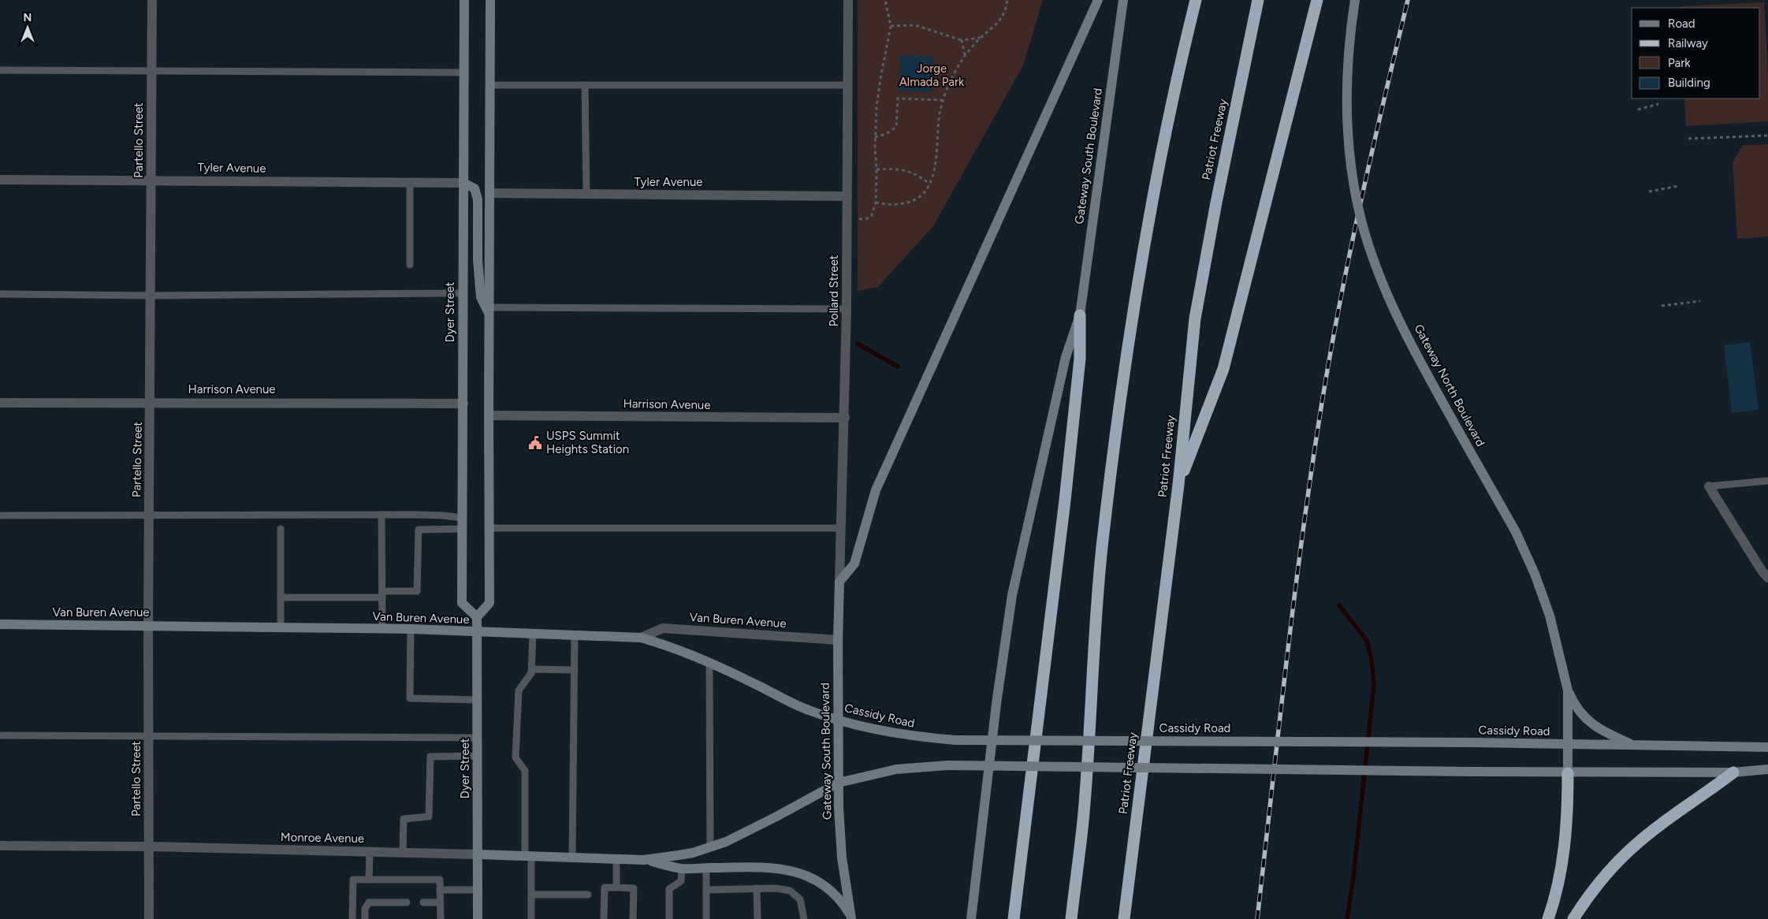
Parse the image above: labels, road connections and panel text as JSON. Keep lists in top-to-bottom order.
{
  "streets": {
    "highway": ["Patriot Freeway"],
    "main road": [
      "Gateway South Boulevard",
      "Dyer Street",
      "Gateway North Boulevard",
      "Van Buren Avenue",
      "Cassidy Road",
      "Monroe Avenue"
    ],
    "street": [
      "Partello Street",
      "Tyler Avenue",
      "Pollard Street",
      "Harrison Avenue"
    ]
  },
  "crossings": [
    ["Partello Street", "Tyler Avenue"],
    ["Partello Street", "Harrison Avenue"],
    ["Partello Street", "Van Buren Avenue"],
    ["Partello Street", "Monroe Avenue"],
    ["Gateway South Boulevard", "Pollard Street"],
    ["Gateway South Boulevard", "Van Buren Avenue"],
    ["Gateway South Boulevard", "Cassidy Road"],
    ["Tyler Avenue", "Pollard Street"],
    ["Tyler Avenue", "Dyer Street"],
    ["Pollard Street", "Harrison Avenue"],
    ["Dyer Street", "Harrison Avenue"],
    ["Dyer Street", "Van Buren Avenue"],
    ["Dyer Street", "Monroe Avenue"],
    ["Gateway North Boulevard", "Cassidy Road"],
    ["Van Buren Avenue", "Cassidy Road"]
  ],
  "parks": ["Jorge Almada Park"],
  "places": {
    "public building": ["USPS Summit Heights Station"]
  },
  "legend": [
    "Road",
    "Railway",
    "Park",
    "Building"
  ],
  "north": "top"
}
